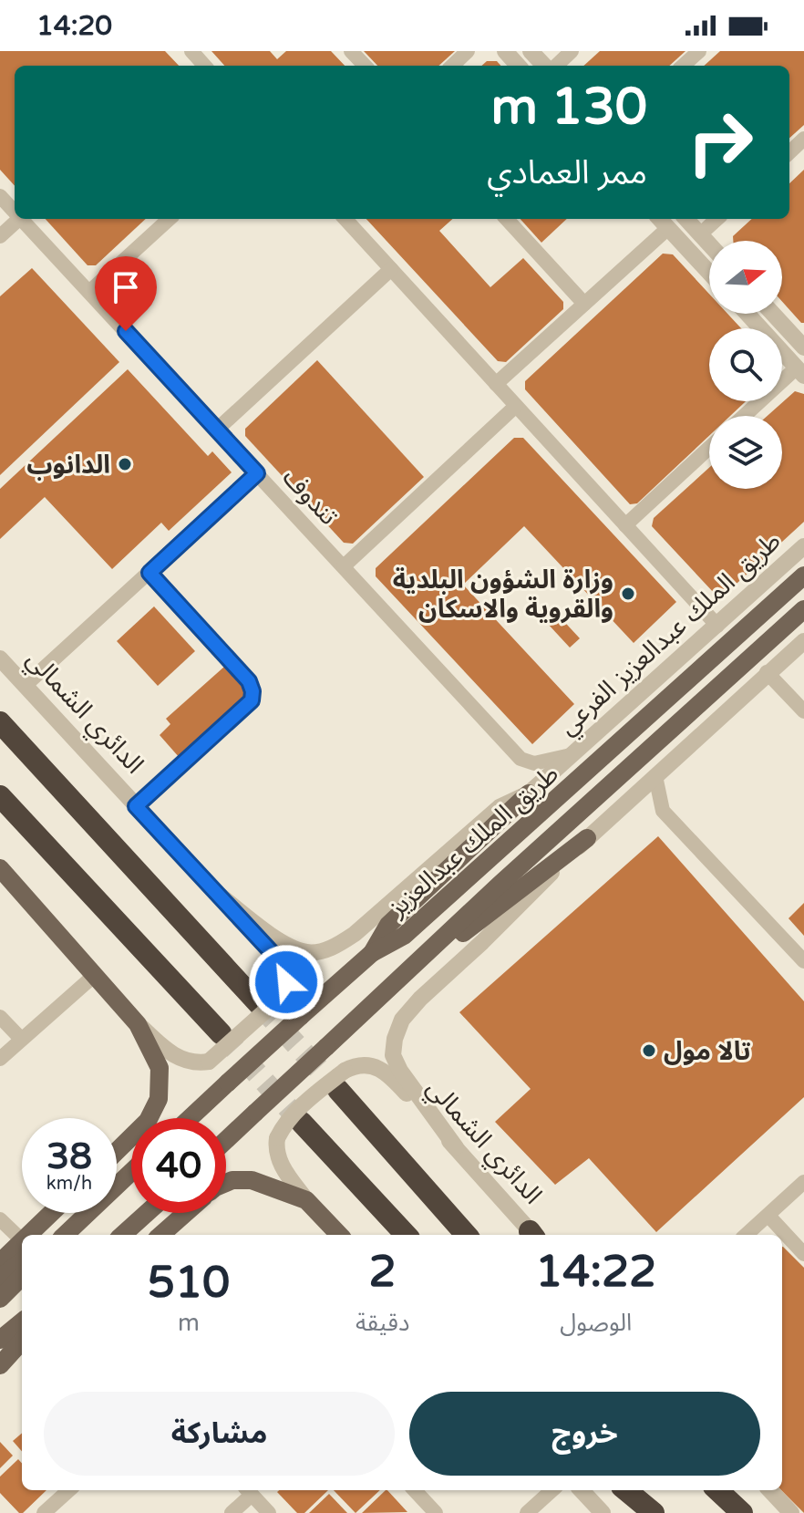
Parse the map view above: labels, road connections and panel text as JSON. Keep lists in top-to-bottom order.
{
  "streets": {
    "main road": ["طريق الملك عبدالعزيز"],
    "street": ["تندوف", "طريق الملك عبدالعزيز الفرعي", "الدائري الشمالي"]
  },
  "crossings": [
    ["تندوف", "طريق الملك عبدالعزيز الفرعي"],
    ["طريق الملك عبدالعزيز الفرعي", "الدائري الشمالي"]
  ],
  "places": ["الدانوب", "وزارة الشؤون البلدية والقروية والاسكان", "تالا مول"],
  "north": "right",
  "page": {
    "status": "14:20",
    "turn": ["130 m", "ممر العمادي"],
    "speed": "38 km/h",
    "limit": "40",
    "eta": [
      "14:22",
      "الوصول",
      "2",
      "دقيقة",
      "510",
      "m"
    ],
    "buttons": ["خروج", "مشاركة"]
  }
}
